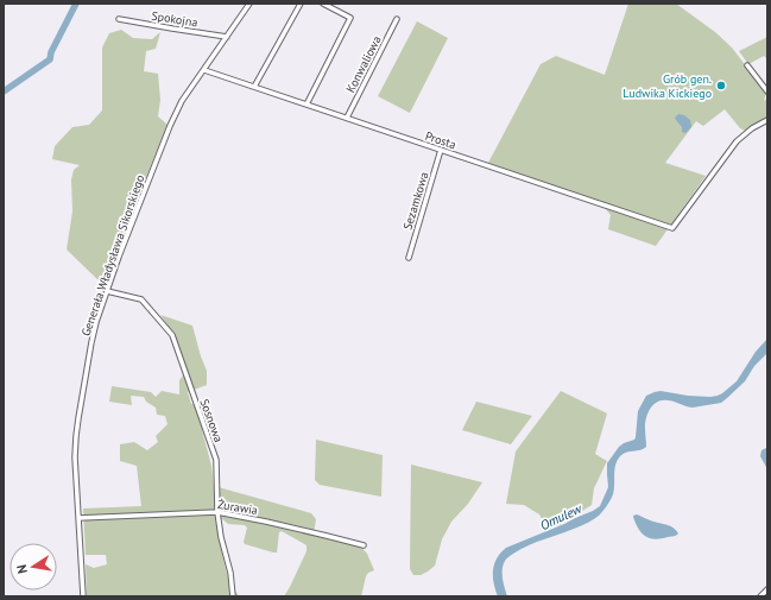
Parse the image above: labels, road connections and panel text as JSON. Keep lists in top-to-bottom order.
{
  "streets": {
    "street": [
      "Spokojna",
      "Konwaliowa",
      "Prosta",
      "Sezamkowa",
      "Generała Władysława Sikorskiego",
      "Sosnowa",
      "Żurawia"
    ]
  },
  "crossings": [
    ["Spokojna", "Generała Władysława Sikorskiego"],
    ["Konwaliowa", "Prosta"],
    ["Prosta", "Sezamkowa"],
    ["Prosta", "Generała Władysława Sikorskiego"],
    ["Generała Władysława Sikorskiego", "Sosnowa"],
    ["Generała Władysława Sikorskiego", "Żurawia"],
    ["Sosnowa", "Żurawia"]
  ],
  "water": ["Omulew"],
  "places": ["Grób gen. Ludwika Kickiego"],
  "north": "left"
}
